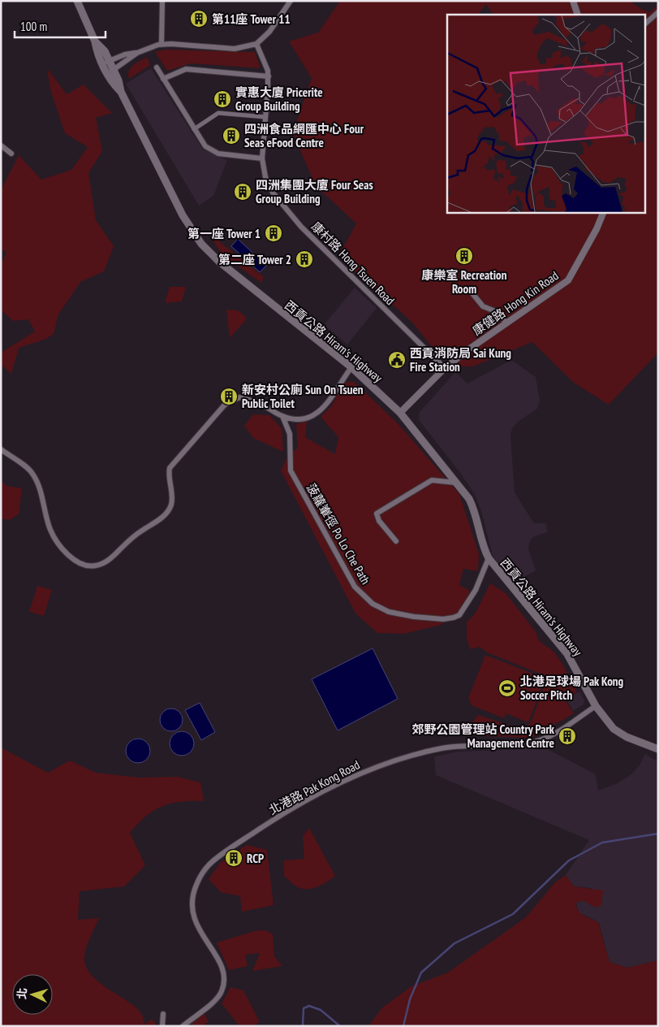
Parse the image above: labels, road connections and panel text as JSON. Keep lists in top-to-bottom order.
{
  "streets": {
    "main road": ["西貢公路 Hiram's Highway"],
    "street": [
      "康村路 Hong Tsuen Road",
      "康健路 Hong Kin Road",
      "菠蘿輋徑 Po Lo Che Path",
      "北港路 Pak Kong Road"
    ]
  },
  "crossings": [
    ["康村路 Hong Tsuen Road", "康健路 Hong Kin Road"],
    ["康健路 Hong Kin Road", "西貢公路 Hiram's Highway"],
    ["西貢公路 Hiram's Highway", "菠蘿輋徑 Po Lo Che Path"],
    ["西貢公路 Hiram's Highway", "北港路 Pak Kong Road"]
  ],
  "places": {
    "building": [
      "第11座 Tower 11",
      "實惠大廈 Pricerite Group Building",
      "四洲食品網匯中心 Four Seas eFood Centre",
      "四洲集團大廈 Four Seas Group Building",
      "第一座 Tower 1",
      "康樂室 Recreation Room",
      "第二座 Tower 2",
      "新安村公廁 Sun On Tsuen Public Toilet",
      "郊野公園管理站 Country Park Management Centre",
      "RCP"
    ],
    "public building": ["西貢消防局 Sai Kung Fire Station"],
    "sports": ["北港足球場 Pak Kong Soccer Pitch"]
  },
  "scale_bar": "100 m",
  "north": "left"
}
